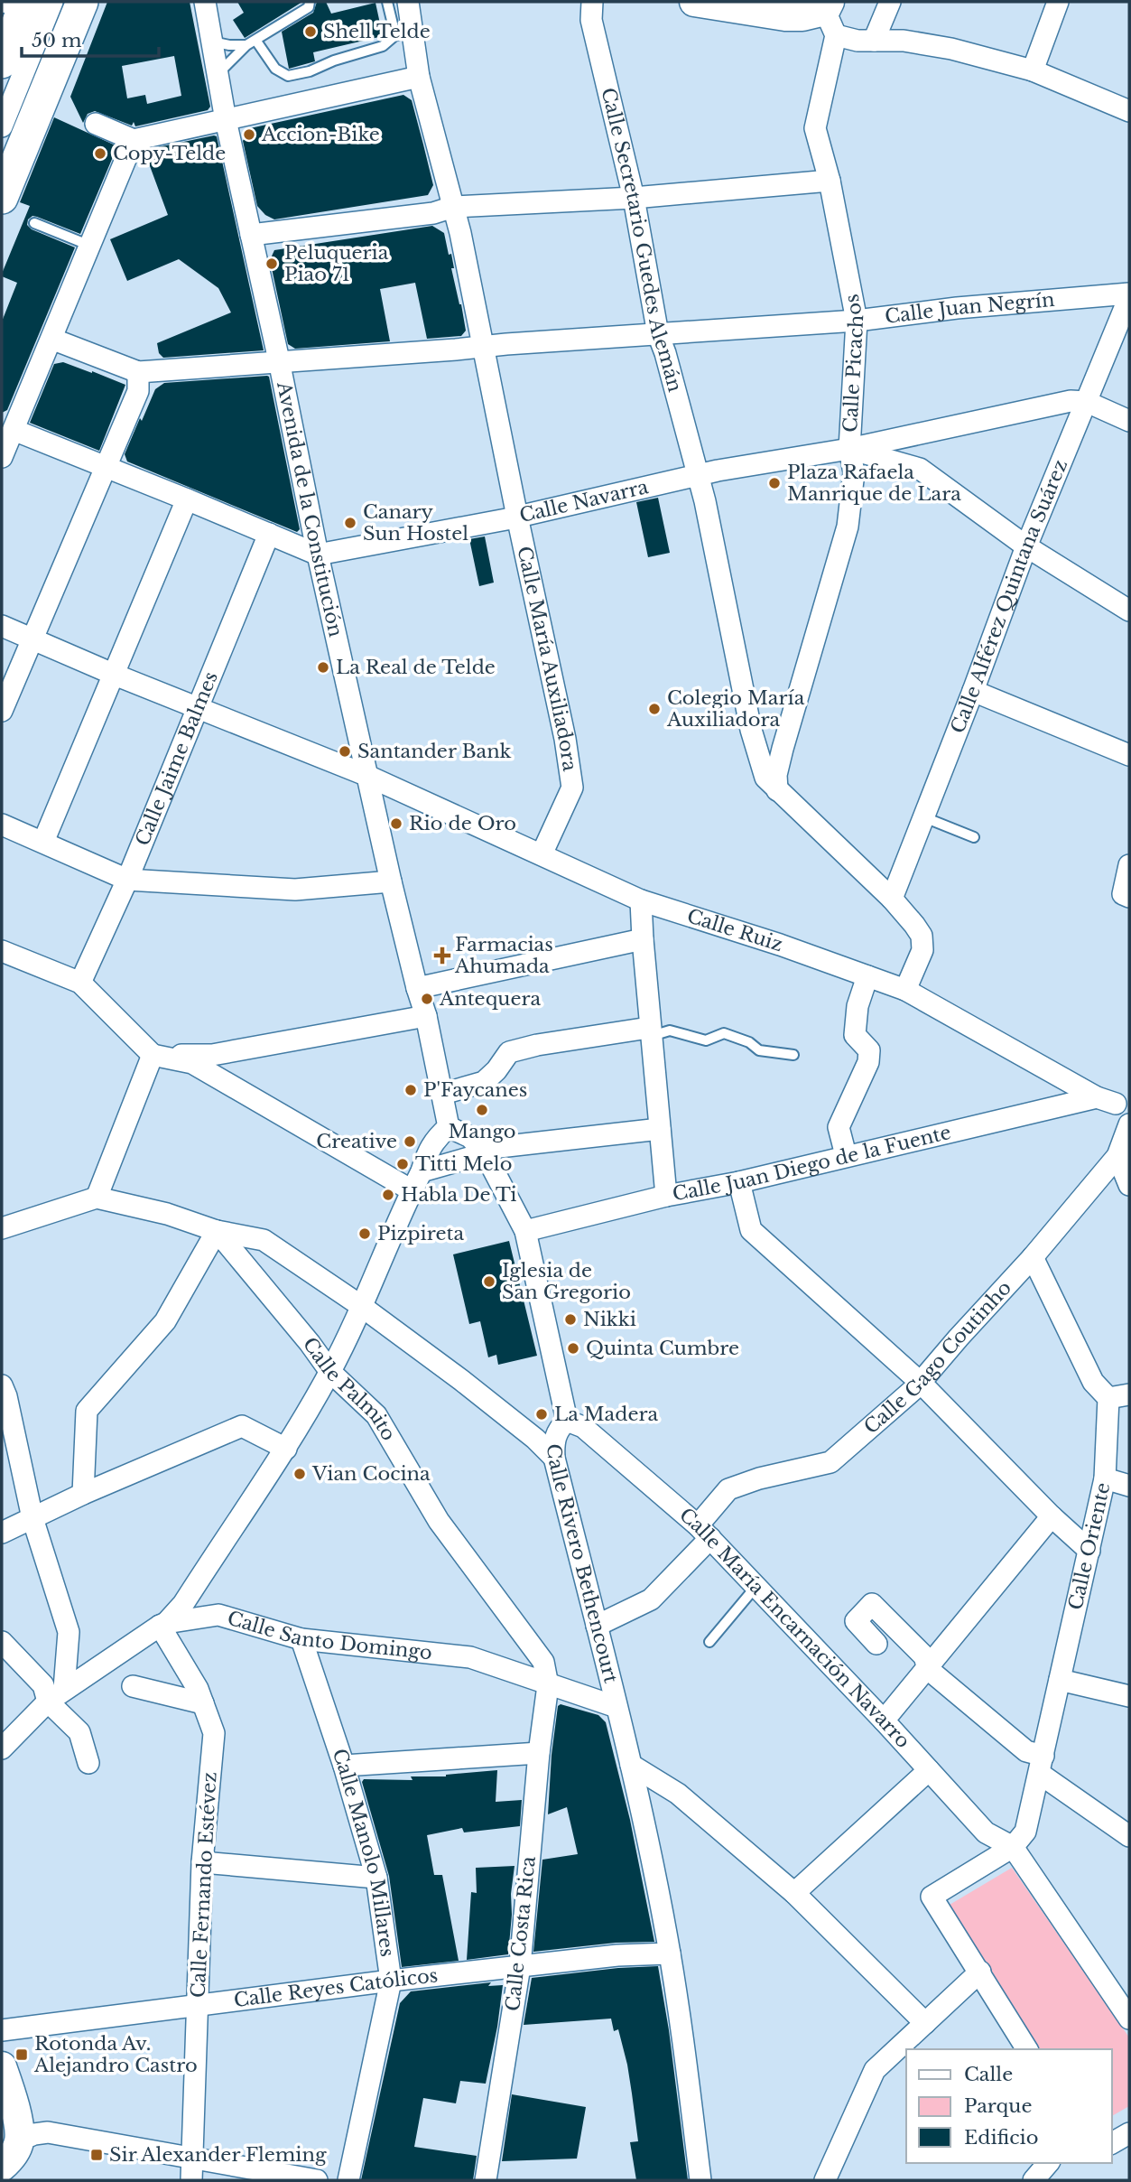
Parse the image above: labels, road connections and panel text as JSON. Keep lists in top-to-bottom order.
{
  "streets": {
    "street": [
      "Calle Secretario Guedes Alemán",
      "Calle Juan Negrín",
      "Calle Picachos",
      "Calle Navarra",
      "Avenida de la Constitución",
      "Calle Alférez Quintana Suárez",
      "Calle María Auxiliadora",
      "Calle Jaime Balmes",
      "Calle Ruiz",
      "Calle Juan Diego de la Fuente",
      "Calle Gago Coutinho",
      "Calle Palmito",
      "Calle Oriente",
      "Calle Rivero Bethencourt",
      "Calle María Encarnación Navarro",
      "Calle Santo Domingo",
      "Calle Manolo Millares",
      "Calle Fernando Estévez",
      "Calle Costa Rica",
      "Calle Reyes Católicos"
    ]
  },
  "crossings": [
    ["Calle Secretario Guedes Alemán", "Calle Juan Negrín"],
    ["Calle Secretario Guedes Alemán", "Calle Picachos"],
    ["Calle Secretario Guedes Alemán", "Calle Navarra"],
    ["Calle Secretario Guedes Alemán", "Calle Alférez Quintana Suárez"],
    ["Calle Secretario Guedes Alemán", "Calle Ruiz"],
    ["Calle Juan Negrín", "Calle Picachos"],
    ["Calle Juan Negrín", "Avenida de la Constitución"],
    ["Calle Juan Negrín", "Calle Alférez Quintana Suárez"],
    ["Calle Juan Negrín", "Calle María Auxiliadora"],
    ["Calle Picachos", "Calle Navarra"],
    ["Calle Navarra", "Avenida de la Constitución"],
    ["Calle Navarra", "Calle Alférez Quintana Suárez"],
    ["Calle Navarra", "Calle María Auxiliadora"],
    ["Avenida de la Constitución", "Calle Ruiz"],
    ["Avenida de la Constitución", "Calle Rivero Bethencourt"],
    ["Calle María Auxiliadora", "Calle Ruiz"],
    ["Calle Jaime Balmes", "Calle Ruiz"],
    ["Calle Ruiz", "Calle Juan Diego de la Fuente"],
    ["Calle Juan Diego de la Fuente", "Calle Rivero Bethencourt"],
    ["Calle Gago Coutinho", "Calle Rivero Bethencourt"],
    ["Calle Gago Coutinho", "Calle María Encarnación Navarro"],
    ["Calle Palmito", "Calle Santo Domingo"],
    ["Calle Palmito", "Calle Costa Rica"],
    ["Calle Oriente", "Calle María Encarnación Navarro"],
    ["Calle Rivero Bethencourt", "Calle María Encarnación Navarro"],
    ["Calle Rivero Bethencourt", "Calle Santo Domingo"],
    ["Calle Rivero Bethencourt", "Calle Reyes Católicos"],
    ["Calle Santo Domingo", "Calle Manolo Millares"],
    ["Calle Santo Domingo", "Calle Fernando Estévez"],
    ["Calle Santo Domingo", "Calle Costa Rica"],
    ["Calle Manolo Millares", "Calle Reyes Católicos"],
    ["Calle Fernando Estévez", "Calle Reyes Católicos"],
    ["Calle Costa Rica", "Calle Reyes Católicos"]
  ],
  "places": {
    "other": [
      "Shell Telde",
      "Accion-Bike",
      "Copy-Telde",
      "Peluqueria Piao 71",
      "Plaza Rafaela Manrique de Lara",
      "Canary Sun Hostel",
      "La Real de Telde",
      "Colegio María Auxiliadora",
      "Santander Bank",
      "Rio de Oro",
      "Antequera",
      "P'Faycanes",
      "Mango",
      "Creative",
      "Titti Melo",
      "Habla De Ti",
      "Pizpireta",
      "Iglesia de San Gregorio",
      "Nikki",
      "Quinta Cumbre",
      "La Madera",
      "Vian Cocina"
    ],
    "health": ["Farmacias Ahumada"],
    "transit": ["Rotonda Av. Alejandro Castro", "Sir Alexander Fleming"]
  },
  "legend": ["Calle", "Parque", "Edificio"],
  "scale_bar": "50 m"
}
